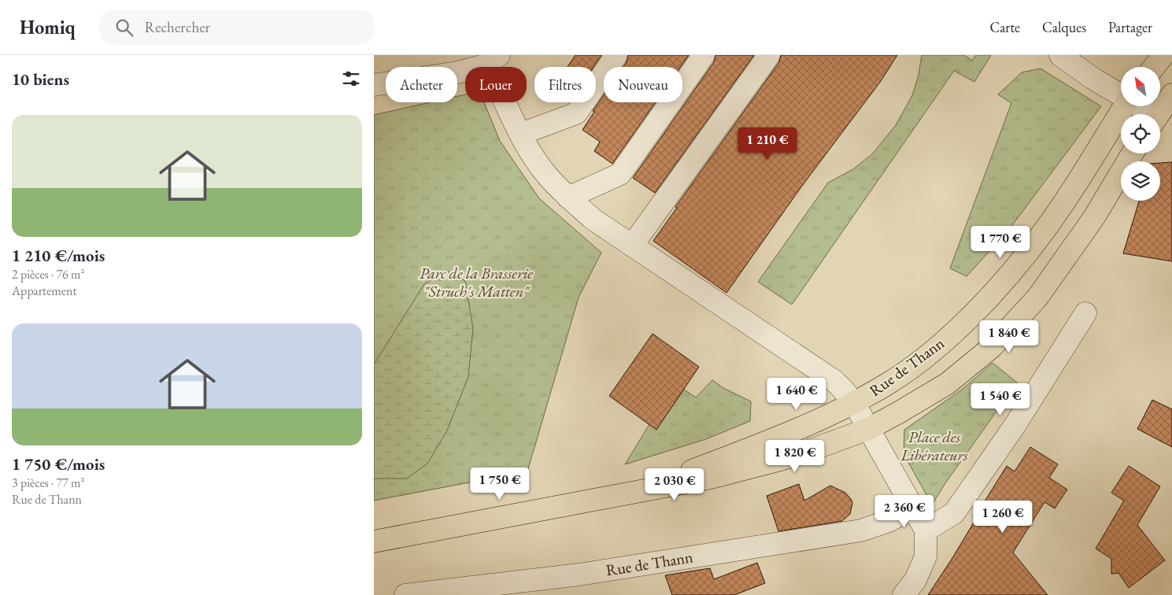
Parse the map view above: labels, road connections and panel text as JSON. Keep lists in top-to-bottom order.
{
  "streets": {
    "main road": ["Rue de Thann"]
  },
  "parks": ["Parc de la Brasserie \"Struch's Matten\"", "Place des Libérateurs"],
  "north": "top left",
  "page": {
    "header": "Homiq",
    "search": "Rechercher",
    "nav": ["Carte", "Calques", "Partager"],
    "heading": "10 biens",
    "chip": [
      "Acheter",
      "Louer",
      "Filtres",
      "Nouveau"
    ],
    "list": [
      {
        "name": "1 210 €/mois",
        "note": "2 pièces · 76 m² · Appartement"
      },
      {
        "name": "1 750 €/mois",
        "note": "3 pièces · 77 m² · Rue de Thann"
      }
    ],
    "price": [
      "1 210 €",
      "1 770 €",
      "1 840 €",
      "1 640 €",
      "1 540 €",
      "1 820 €",
      "1 750 €",
      "2 030 €",
      "2 360 €",
      "1 260 €"
    ]
  }
}
